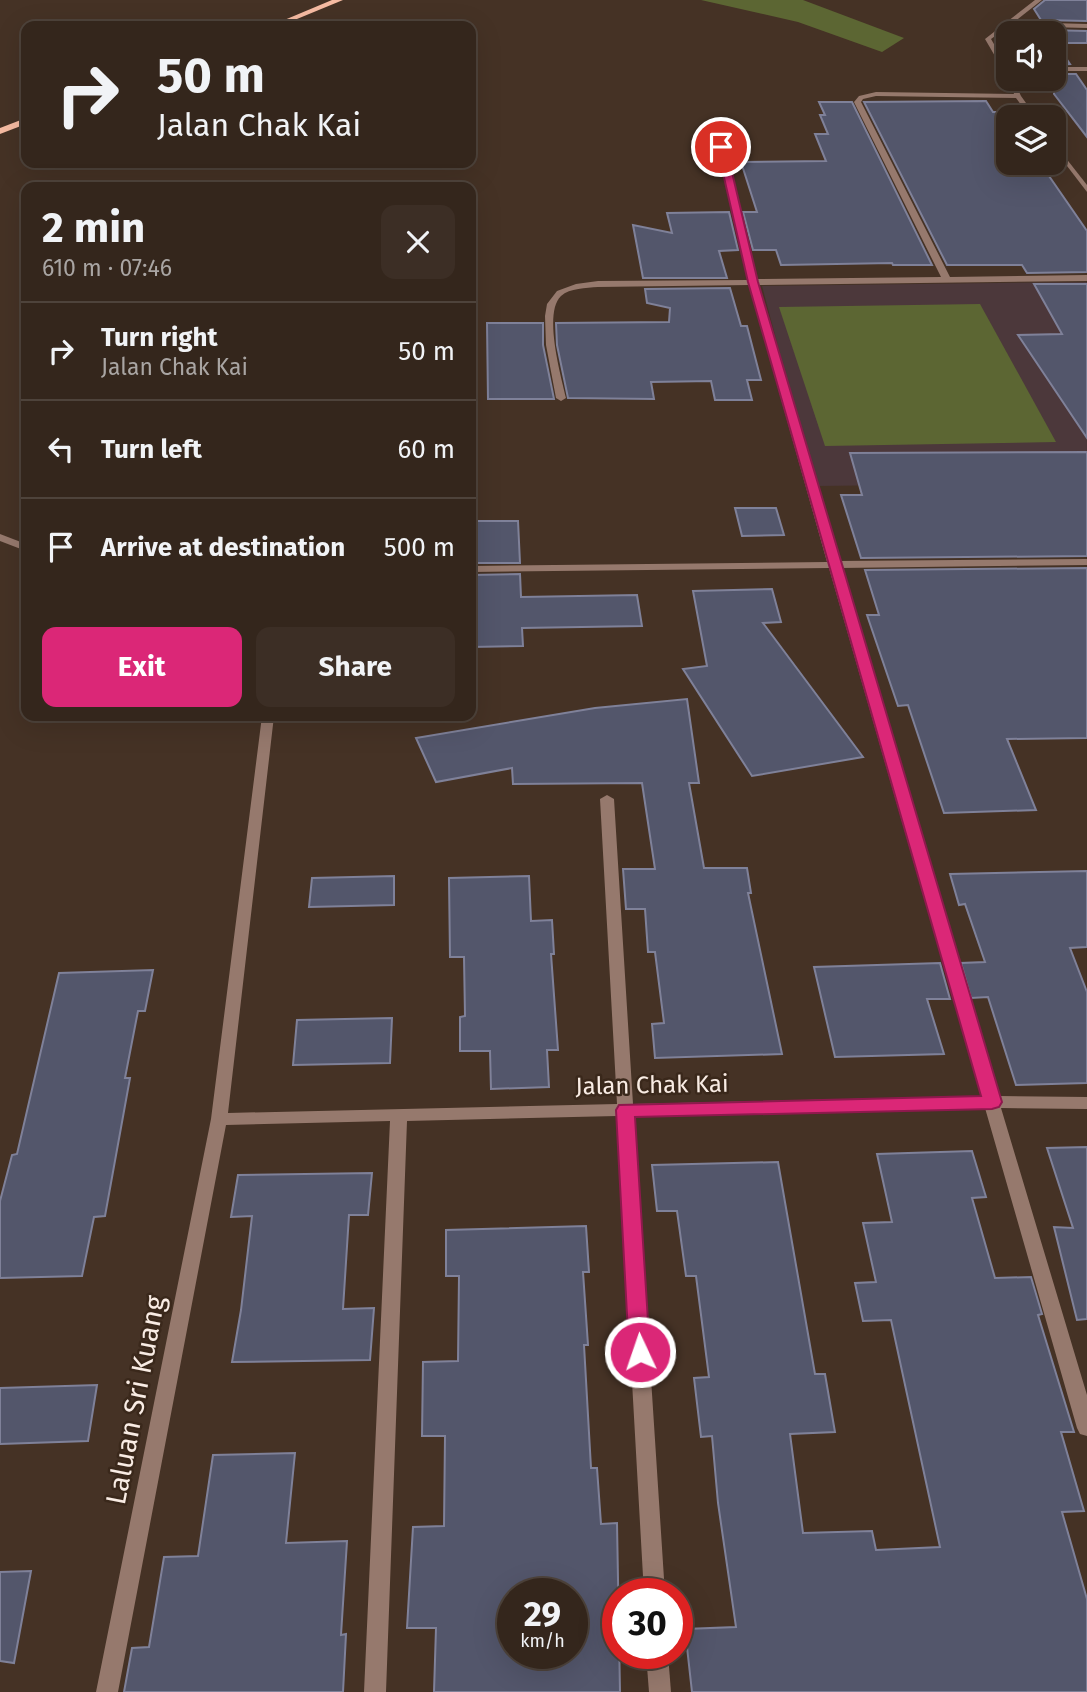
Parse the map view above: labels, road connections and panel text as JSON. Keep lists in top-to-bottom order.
{
  "streets": {
    "street": ["Jalan Chak Kai", "Laluan Sri Kuang"]
  },
  "crossings": [
    ["Jalan Chak Kai", "Laluan Sri Kuang"]
  ],
  "page": {
    "turn": ["50 m", "Jalan Chak Kai"],
    "heading": ["2 min", "610 m · 07:46"],
    "list": [
      {
        "name": "Turn right",
        "note": "Jalan Chak Kai",
        "value": "50 m"
      },
      {
        "name": "Turn left",
        "value": "60 m"
      },
      {
        "name": "Arrive at destination",
        "value": "500 m"
      }
    ],
    "buttons": ["Exit", "Share"],
    "speed": "29 km/h",
    "limit": "30"
  }
}
